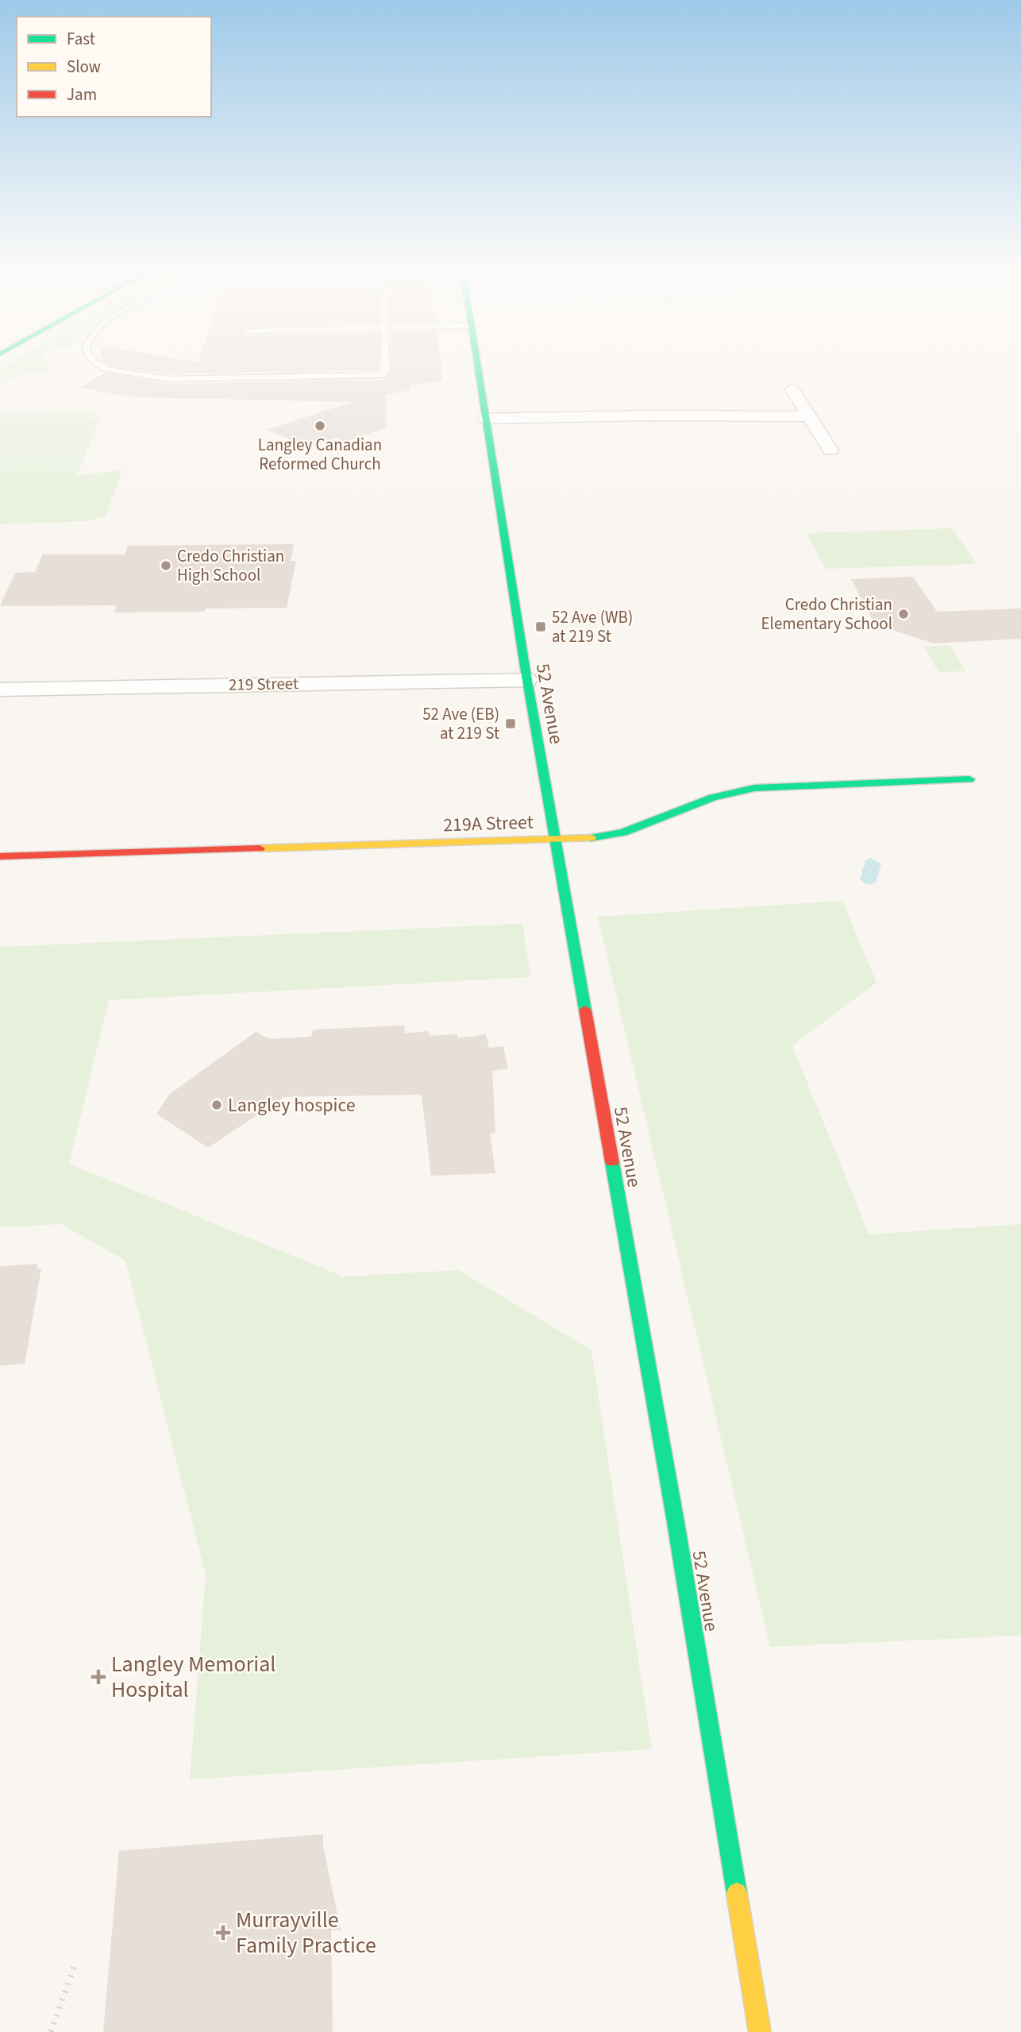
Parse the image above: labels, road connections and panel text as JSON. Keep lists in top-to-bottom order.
{
  "streets": {
    "street": ["219 Street", "52 Avenue", "219A Street"]
  },
  "crossings": [
    ["219 Street", "52 Avenue"],
    ["52 Avenue", "219A Street"]
  ],
  "places": {
    "other": [
      "Langley Canadian Reformed Church",
      "Credo Christian High School",
      "Credo Christian Elementary School",
      "Langley hospice"
    ],
    "transit": ["52 Ave (WB) at 219 St", "52 Ave (EB) at 219 St"],
    "health": ["Langley Memorial Hospital", "Murrayville Family Practice"]
  },
  "legend": ["Fast", "Slow", "Jam"]
}
